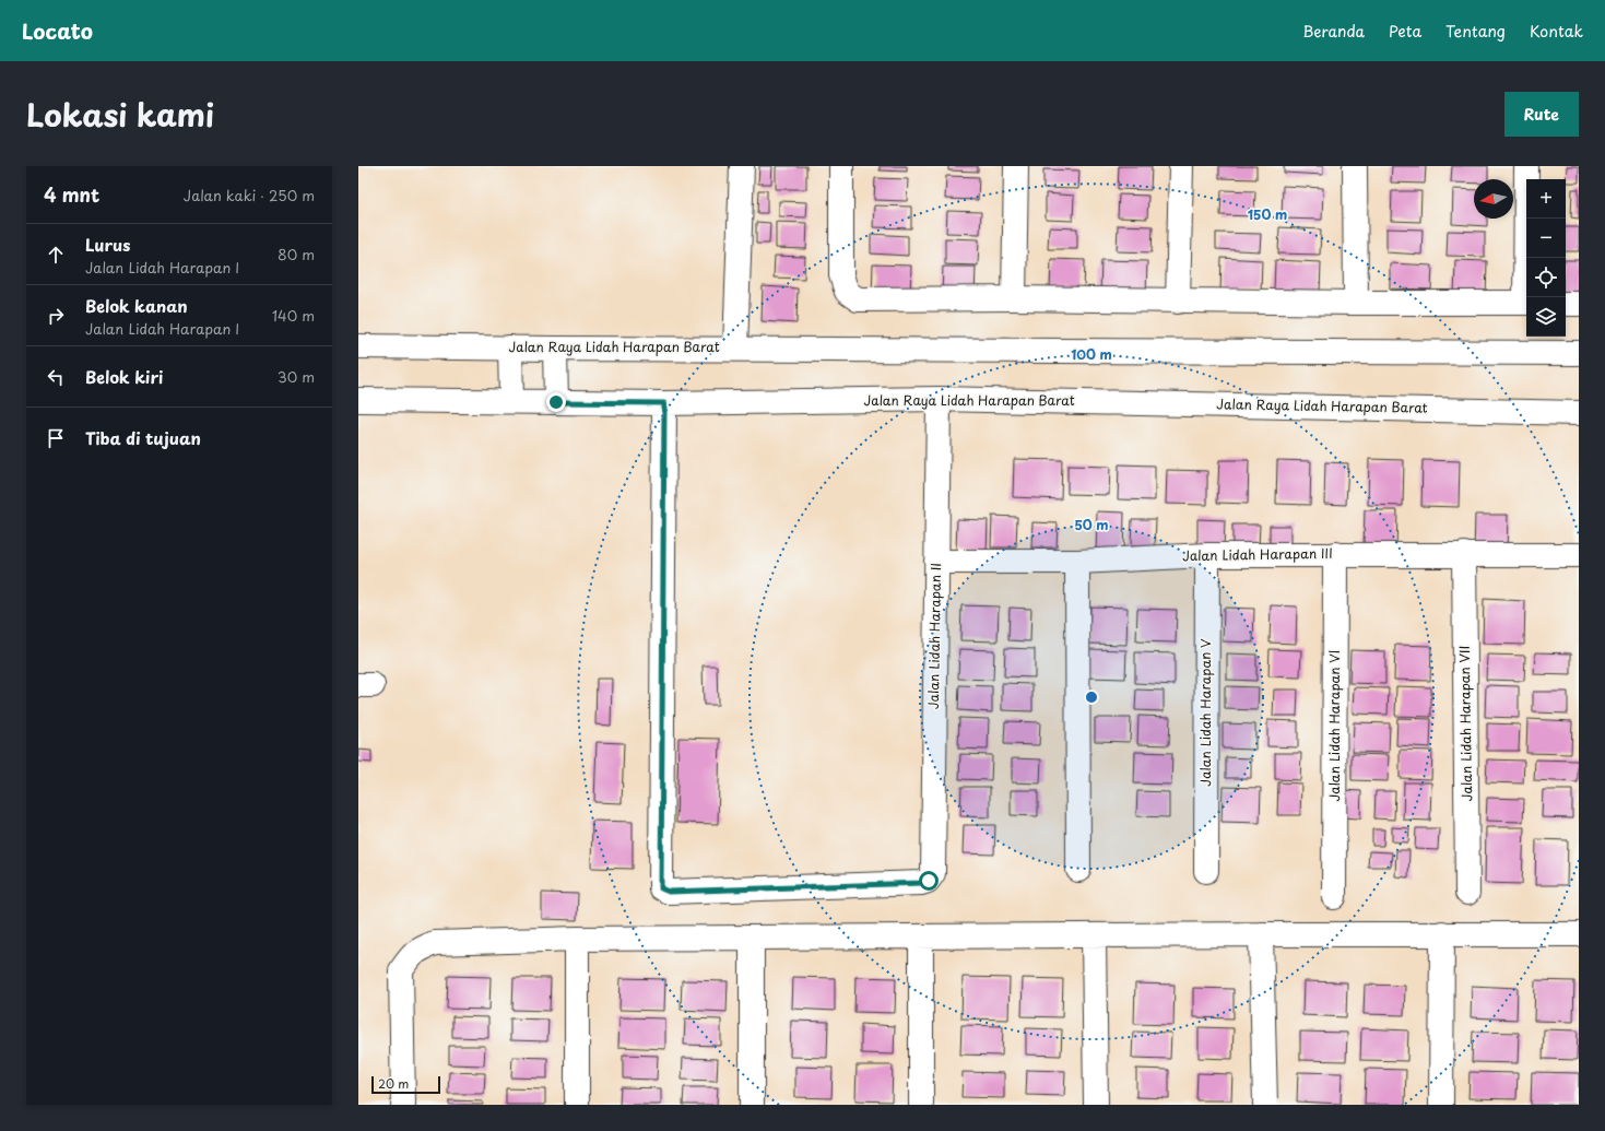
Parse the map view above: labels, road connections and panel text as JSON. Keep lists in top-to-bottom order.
{
  "streets": {
    "street": [
      "Jalan Raya Lidah Harapan Barat",
      "Jalan Lidah Harapan III",
      "Jalan Lidah Harapan II",
      "Jalan Lidah Harapan V",
      "Jalan Lidah Harapan VII",
      "Jalan Lidah Harapan VI"
    ]
  },
  "crossings": [
    ["Jalan Raya Lidah Harapan Barat", "Jalan Lidah Harapan II"],
    ["Jalan Lidah Harapan III", "Jalan Lidah Harapan II"],
    ["Jalan Lidah Harapan III", "Jalan Lidah Harapan V"],
    ["Jalan Lidah Harapan III", "Jalan Lidah Harapan VII"],
    ["Jalan Lidah Harapan III", "Jalan Lidah Harapan VI"]
  ],
  "scale_bar": "20 m",
  "north": "left",
  "page": {
    "header": "Locato",
    "nav": [
      "Beranda",
      "Peta",
      "Tentang",
      "Kontak"
    ],
    "title": "Lokasi kami",
    "buttons": "Rute",
    "heading": ["4 mnt", "Jalan kaki · 250 m"],
    "map_buttons": ["+", "−"],
    "list": [
      ["Lurus", "Jalan Lidah Harapan I", "80 m"],
      ["Belok kanan", "Jalan Lidah Harapan I", "140 m"],
      ["Belok kiri", "30 m"],
      "Tiba di tujuan"
    ],
    "scale": "20 m"
  },
  "rings": ["150 m", "100 m", "50 m"]
}
